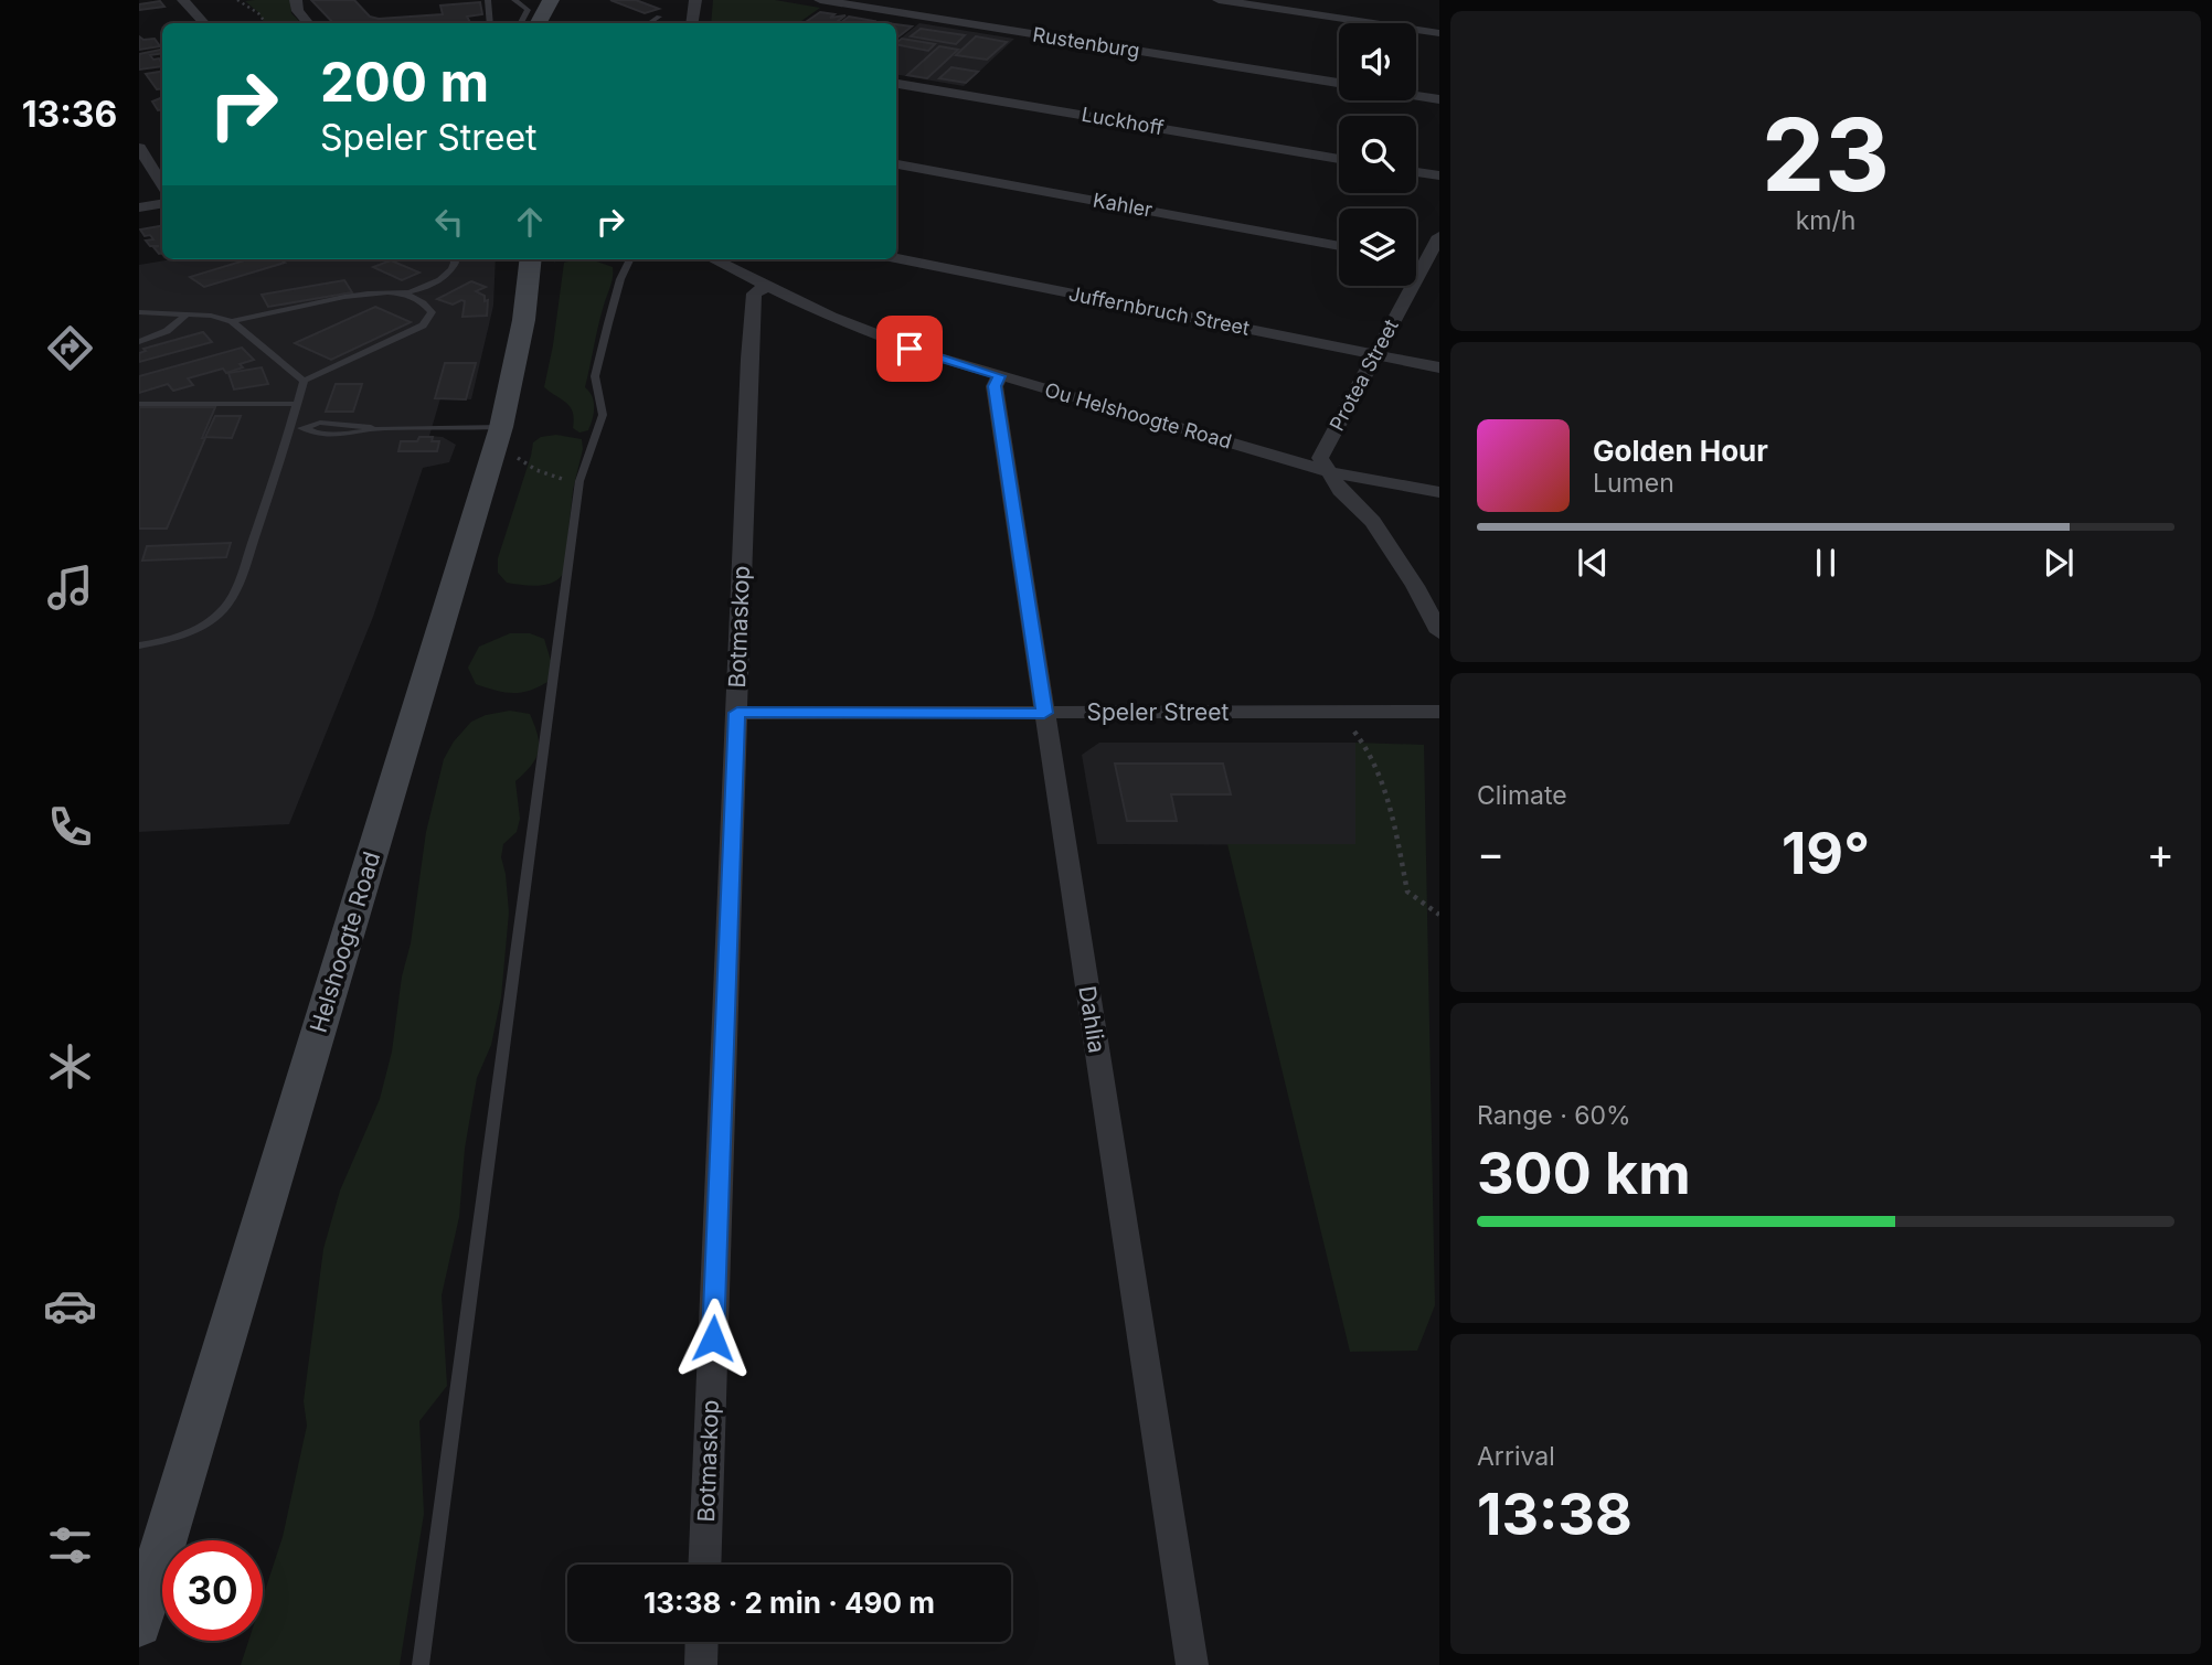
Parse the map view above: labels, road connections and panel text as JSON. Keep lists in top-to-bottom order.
{
  "streets": {
    "main road": ["Helshoogte Road"],
    "street": [
      "Rustenburg",
      "Luckhoff",
      "Kahler",
      "Juffernbruch Street",
      "Protea Street",
      "Ou Helshoogte Road",
      "Botmaskop",
      "Speler Street",
      "Dahlia"
    ]
  },
  "crossings": [
    ["Juffernbruch Street", "Protea Street"],
    ["Protea Street", "Ou Helshoogte Road"],
    ["Ou Helshoogte Road", "Botmaskop"],
    ["Ou Helshoogte Road", "Dahlia"],
    ["Botmaskop", "Speler Street"],
    ["Speler Street", "Dahlia"]
  ],
  "page": {
    "tabs": "13:36",
    "tile": [
      ["23", "km/h"],
      "Climate",
      ["Range · 60%", "300 km"],
      ["Arrival", "13:38"]
    ],
    "turn": ["200 m", "Speler Street"],
    "song": ["Golden Hour", "Lumen"],
    "heat": ["−", "19°", "+"],
    "limit": "30",
    "trip": "13:38 · 2 min · 490 m"
  }
}
